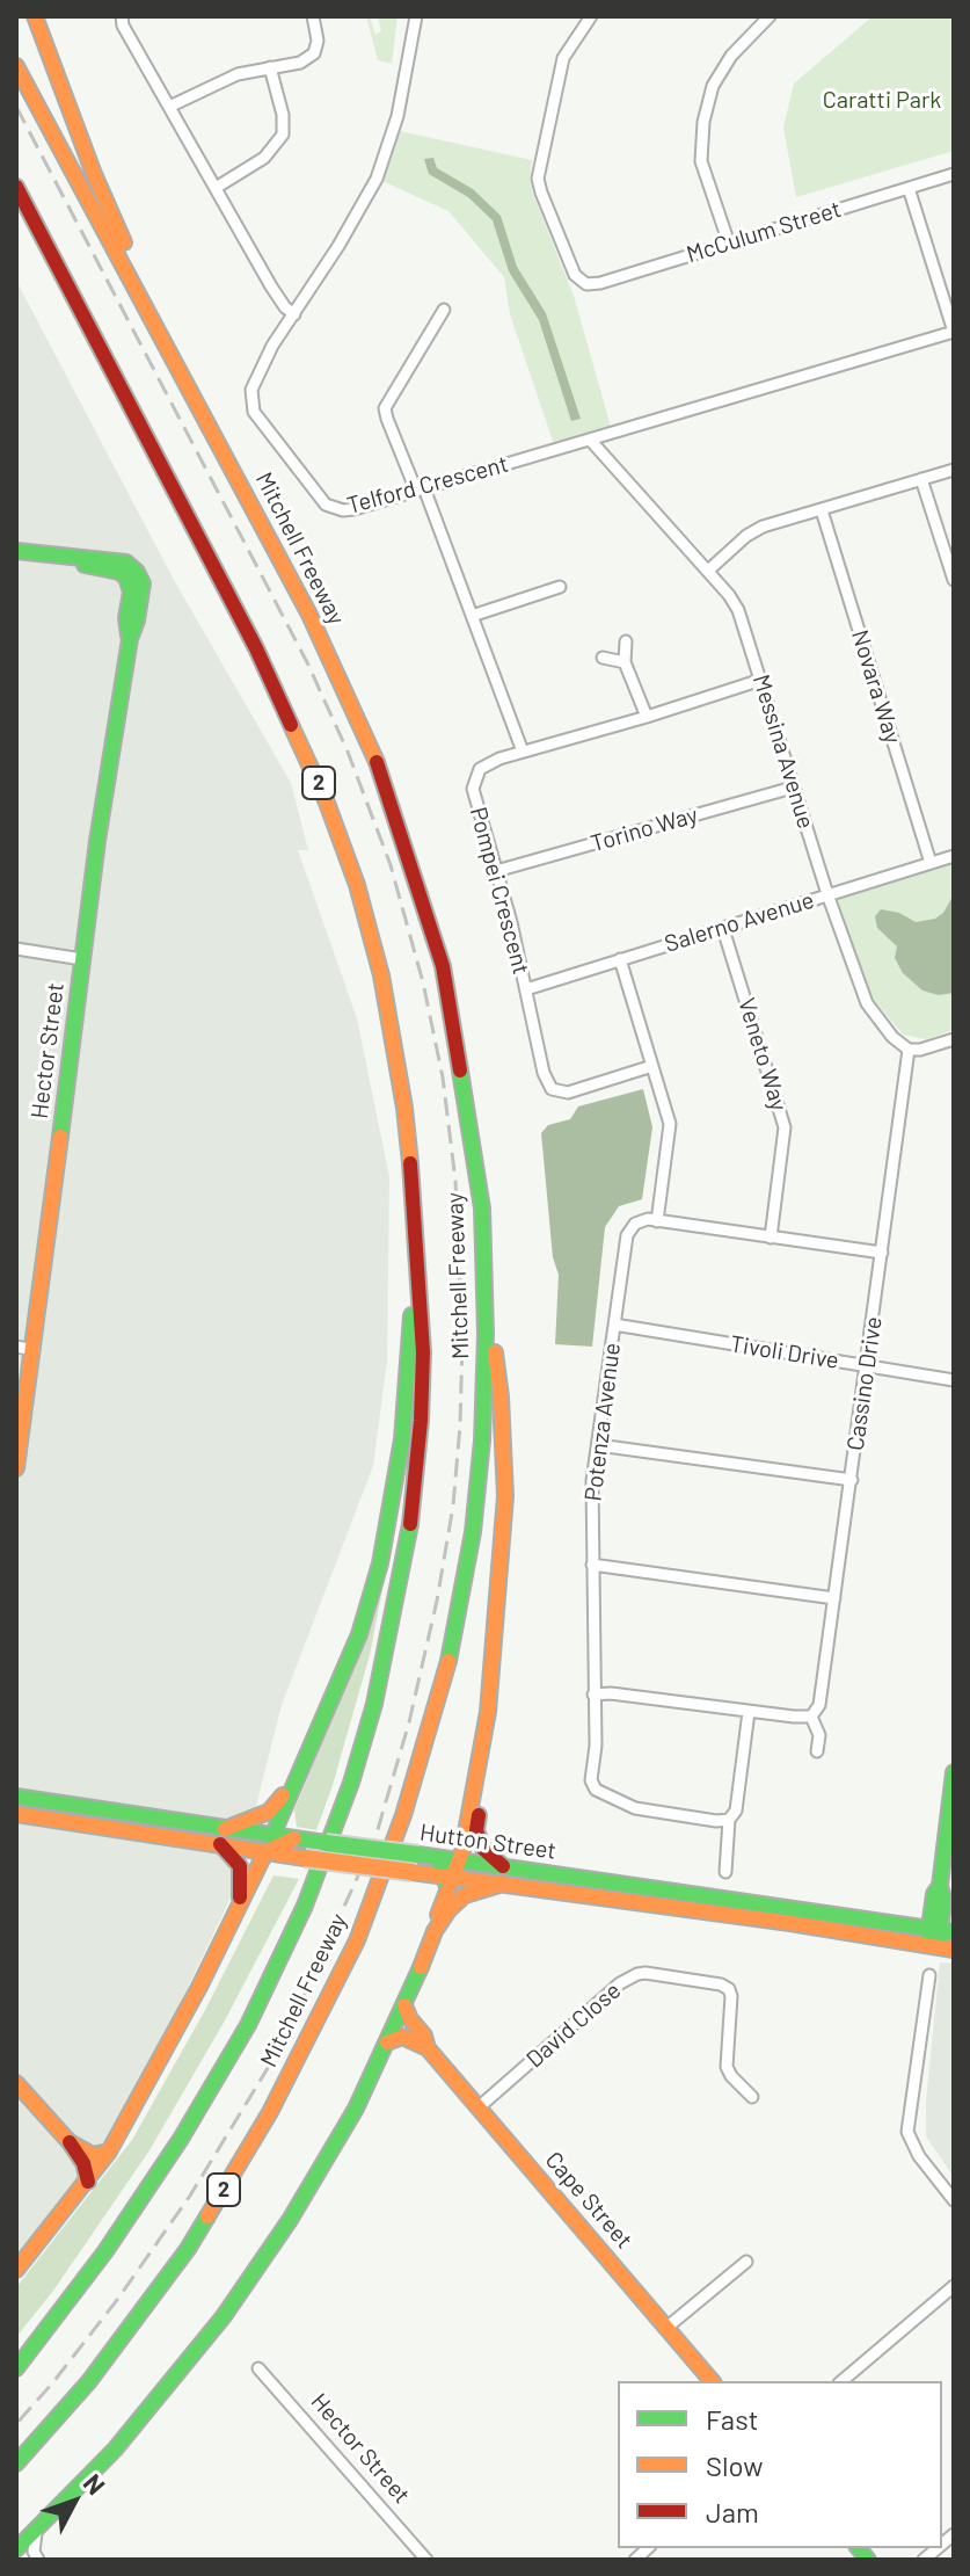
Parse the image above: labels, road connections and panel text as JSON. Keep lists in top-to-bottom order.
{
  "streets": {
    "main road": [
      "Mitchell Freeway",
      "2",
      "Hector Street",
      "Hutton Street",
      "Cape Street"
    ],
    "street": [
      "McCulum Street",
      "Telford Crescent",
      "Novara Way",
      "Messina Avenue",
      "Torino Way",
      "Pompei Crescent",
      "Salerno Avenue",
      "Veneto Way",
      "Tivoli Drive",
      "Cassino Drive",
      "Potenza Avenue",
      "David Close"
    ]
  },
  "crossings": [
    ["Telford Crescent", "Messina Avenue"],
    ["Novara Way", "Salerno Avenue"],
    ["Messina Avenue", "Torino Way"],
    ["Messina Avenue", "Pompei Crescent"],
    ["Messina Avenue", "Salerno Avenue"],
    ["Messina Avenue", "Cassino Drive"],
    ["Torino Way", "Pompei Crescent"],
    ["Pompei Crescent", "Salerno Avenue"],
    ["Salerno Avenue", "Veneto Way"],
    ["Tivoli Drive", "Cassino Drive"],
    ["Tivoli Drive", "Potenza Avenue"],
    ["David Close", "Cape Street"]
  ],
  "parks": ["Caratti Park"],
  "legend": ["Fast", "Slow", "Jam"],
  "north": "top right"
}
